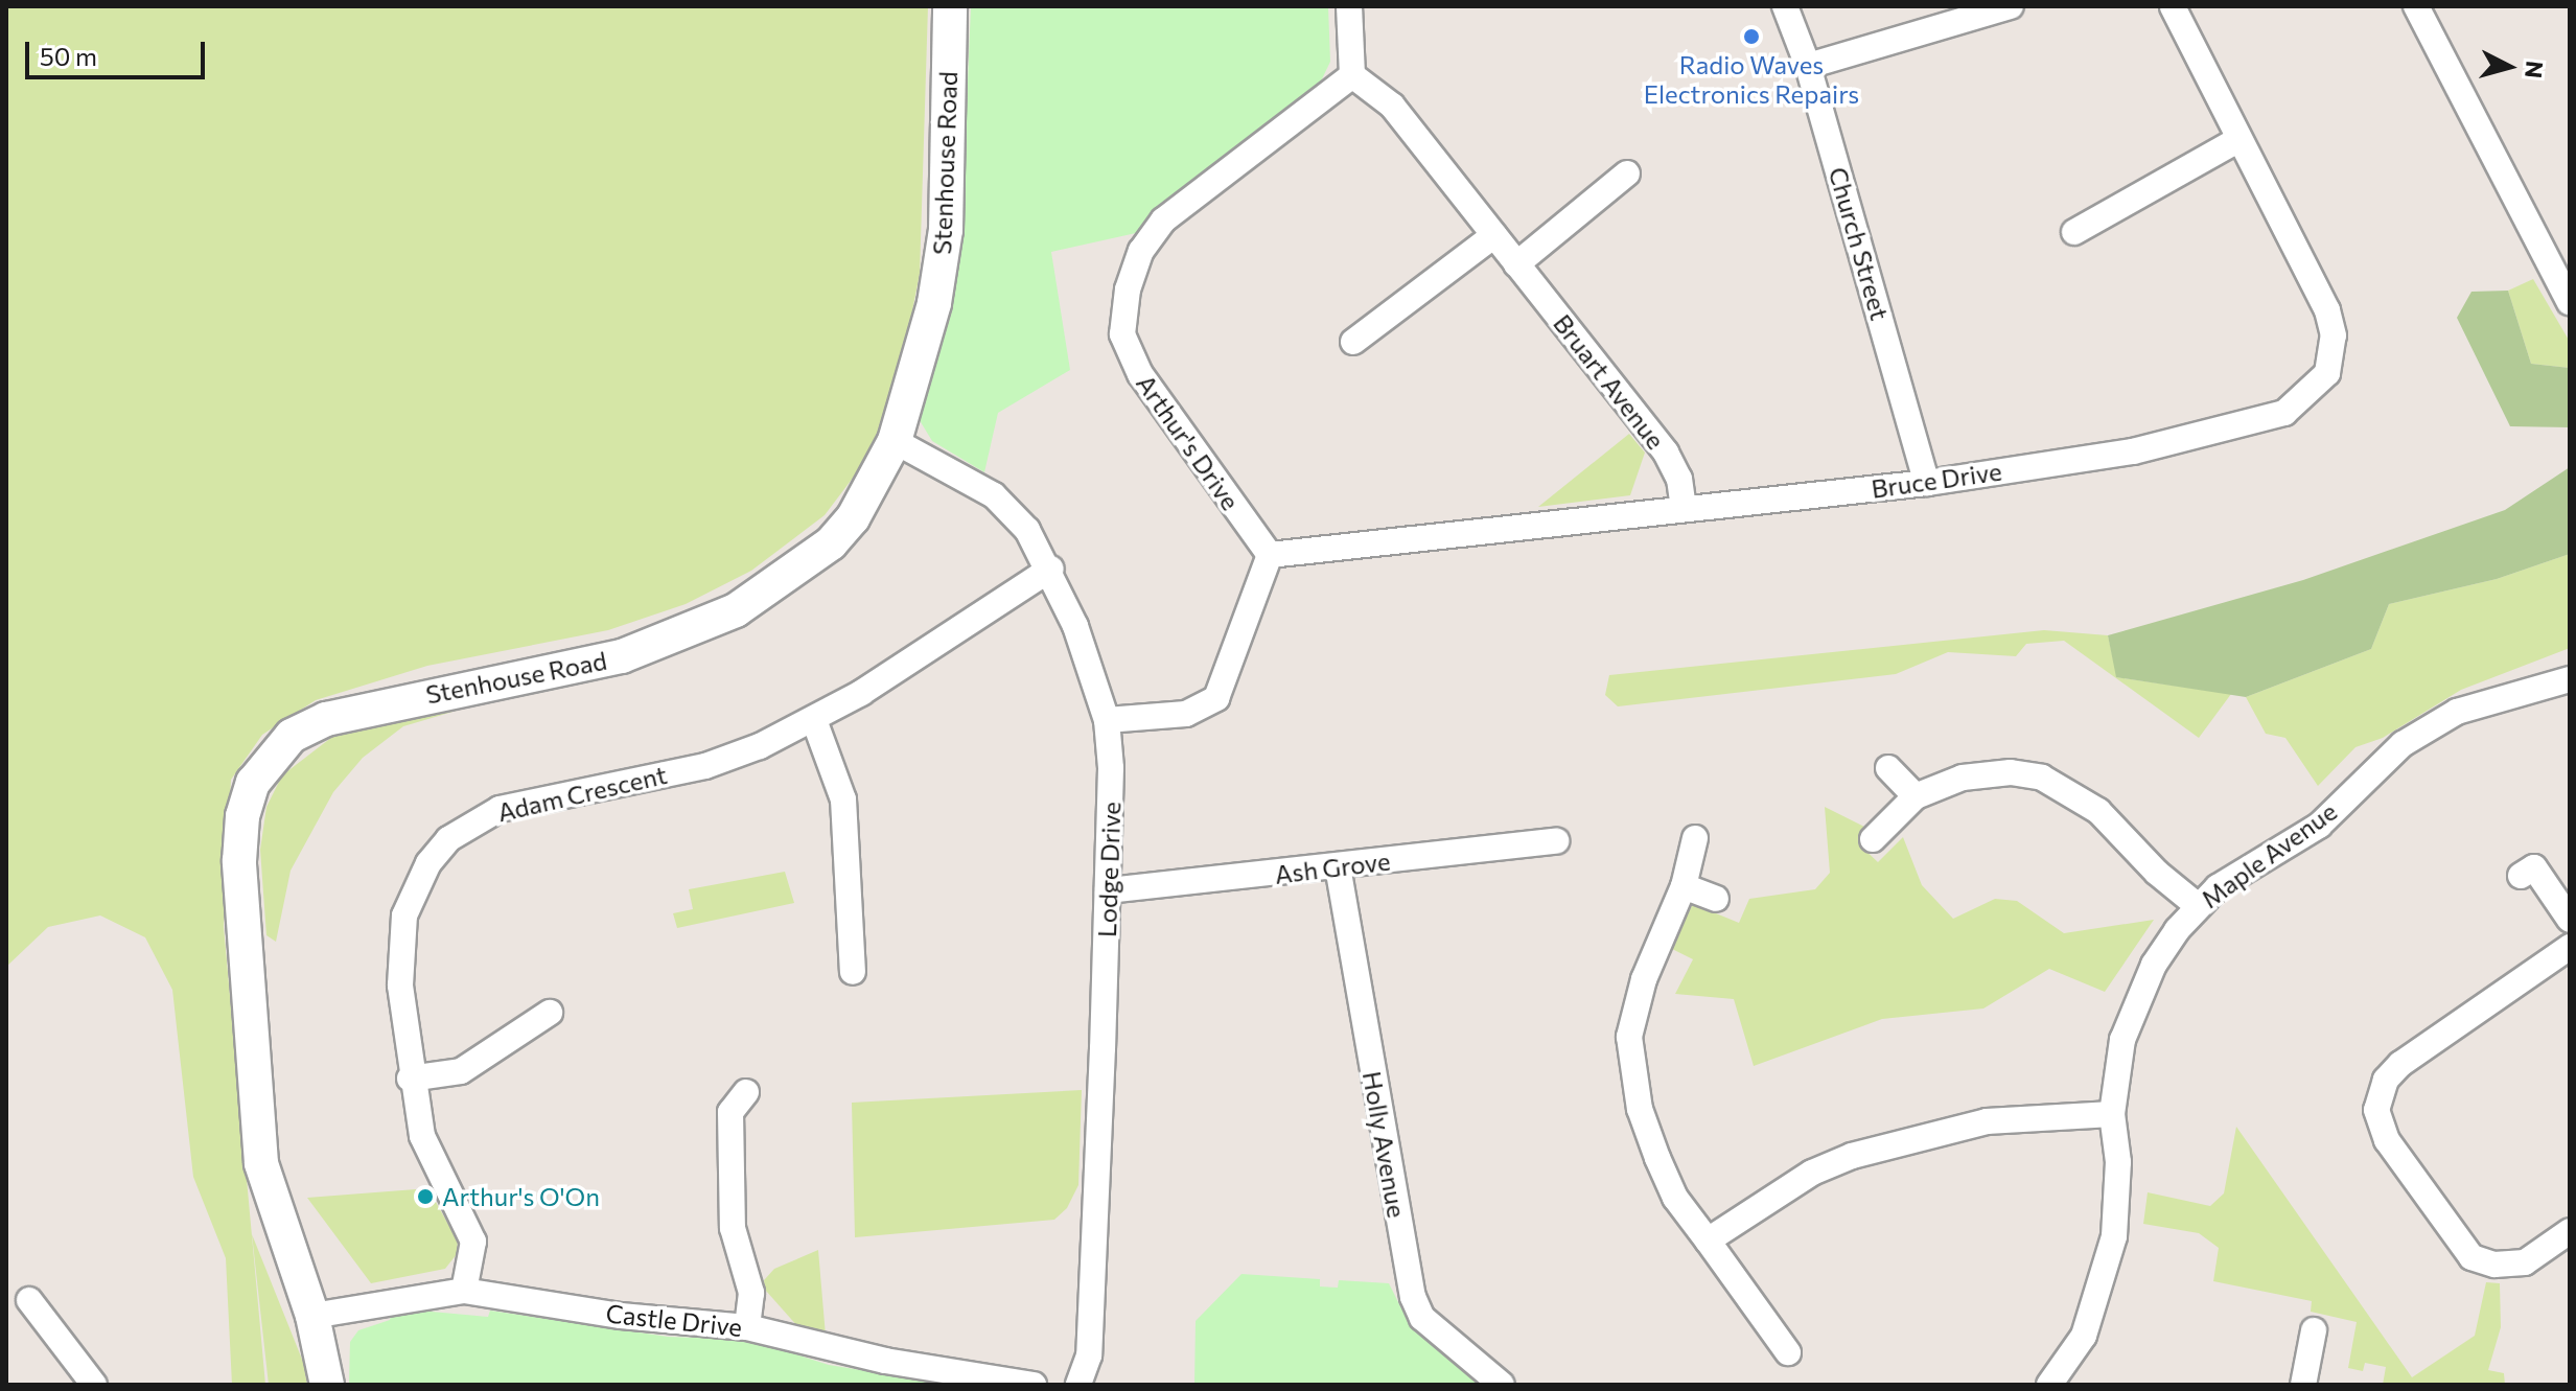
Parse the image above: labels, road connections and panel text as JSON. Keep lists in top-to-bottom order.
{
  "streets": {
    "street": [
      "Stenhouse Road",
      "Church Street",
      "Bruart Avenue",
      "Arthur's Drive",
      "Bruce Drive",
      "Adam Crescent",
      "Maple Avenue",
      "Ash Grove",
      "Lodge Drive",
      "Holly Avenue",
      "Castle Drive"
    ]
  },
  "crossings": [
    ["Stenhouse Road", "Lodge Drive"],
    ["Stenhouse Road", "Castle Drive"],
    ["Church Street", "Bruce Drive"],
    ["Bruart Avenue", "Arthur's Drive"],
    ["Bruart Avenue", "Bruce Drive"],
    ["Arthur's Drive", "Bruce Drive"],
    ["Adam Crescent", "Lodge Drive"],
    ["Adam Crescent", "Castle Drive"],
    ["Ash Grove", "Lodge Drive"],
    ["Ash Grove", "Holly Avenue"]
  ],
  "places": ["Radio Waves Electronics Repairs", "Arthur's O'On"],
  "scale_bar": "50 m",
  "north": "right"
}
